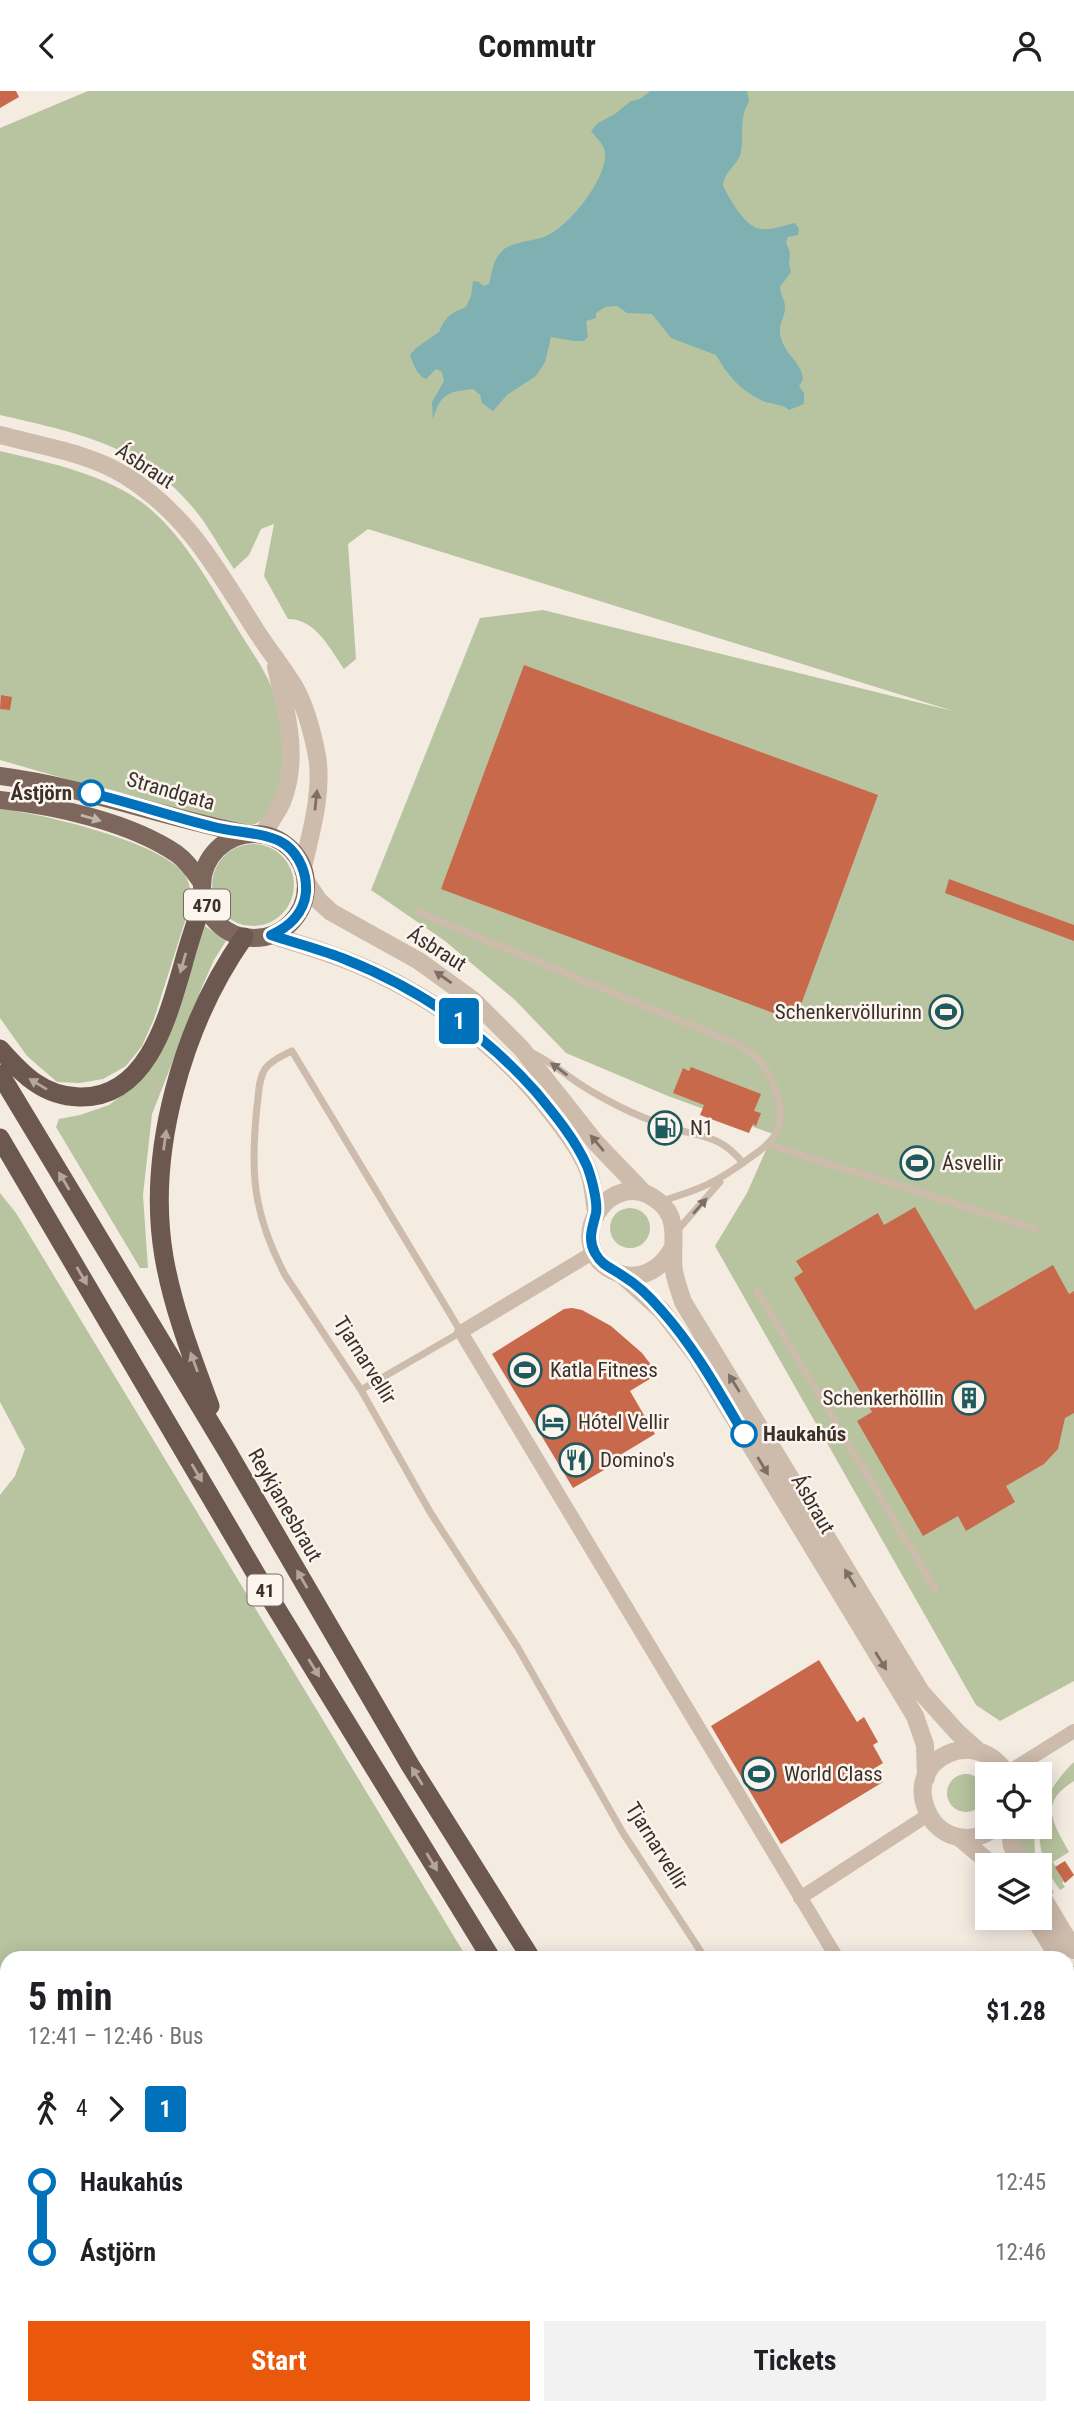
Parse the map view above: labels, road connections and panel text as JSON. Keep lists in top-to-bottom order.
{
  "streets": {
    "highway": ["Reykjanesbraut", "41"],
    "main road": ["Strandgata", "470"],
    "street": ["Ásbraut", "Tjarnarvellir"]
  },
  "crossings": [
    ["Ásbraut", "Strandgata"],
    ["Ásbraut", "470"],
    ["Strandgata", "470"]
  ],
  "places": {
    "other": ["Ástjörn", "Haukahús"],
    "sports": [
      "Schenkervöllurinn",
      "Ásvellir",
      "Katla Fitness",
      "World Class"
    ],
    "fuel station": ["N1"],
    "building": ["Schenkerhöllin"],
    "hotel": ["Hótel Vellir"],
    "restaurant": ["Domino's"]
  },
  "lines": ["bus line 1"],
  "page": {
    "header": "Commutr",
    "on_map": "1",
    "heading": ["5 min", "12:41 – 12:46 · Bus", "$1.28"],
    "legs": ["4", "1"],
    "list": [
      {
        "name": "Haukahús",
        "value": "12:45"
      },
      {
        "name": "Ástjörn",
        "value": "12:46"
      }
    ],
    "buttons": ["Start", "Tickets"]
  }
}
